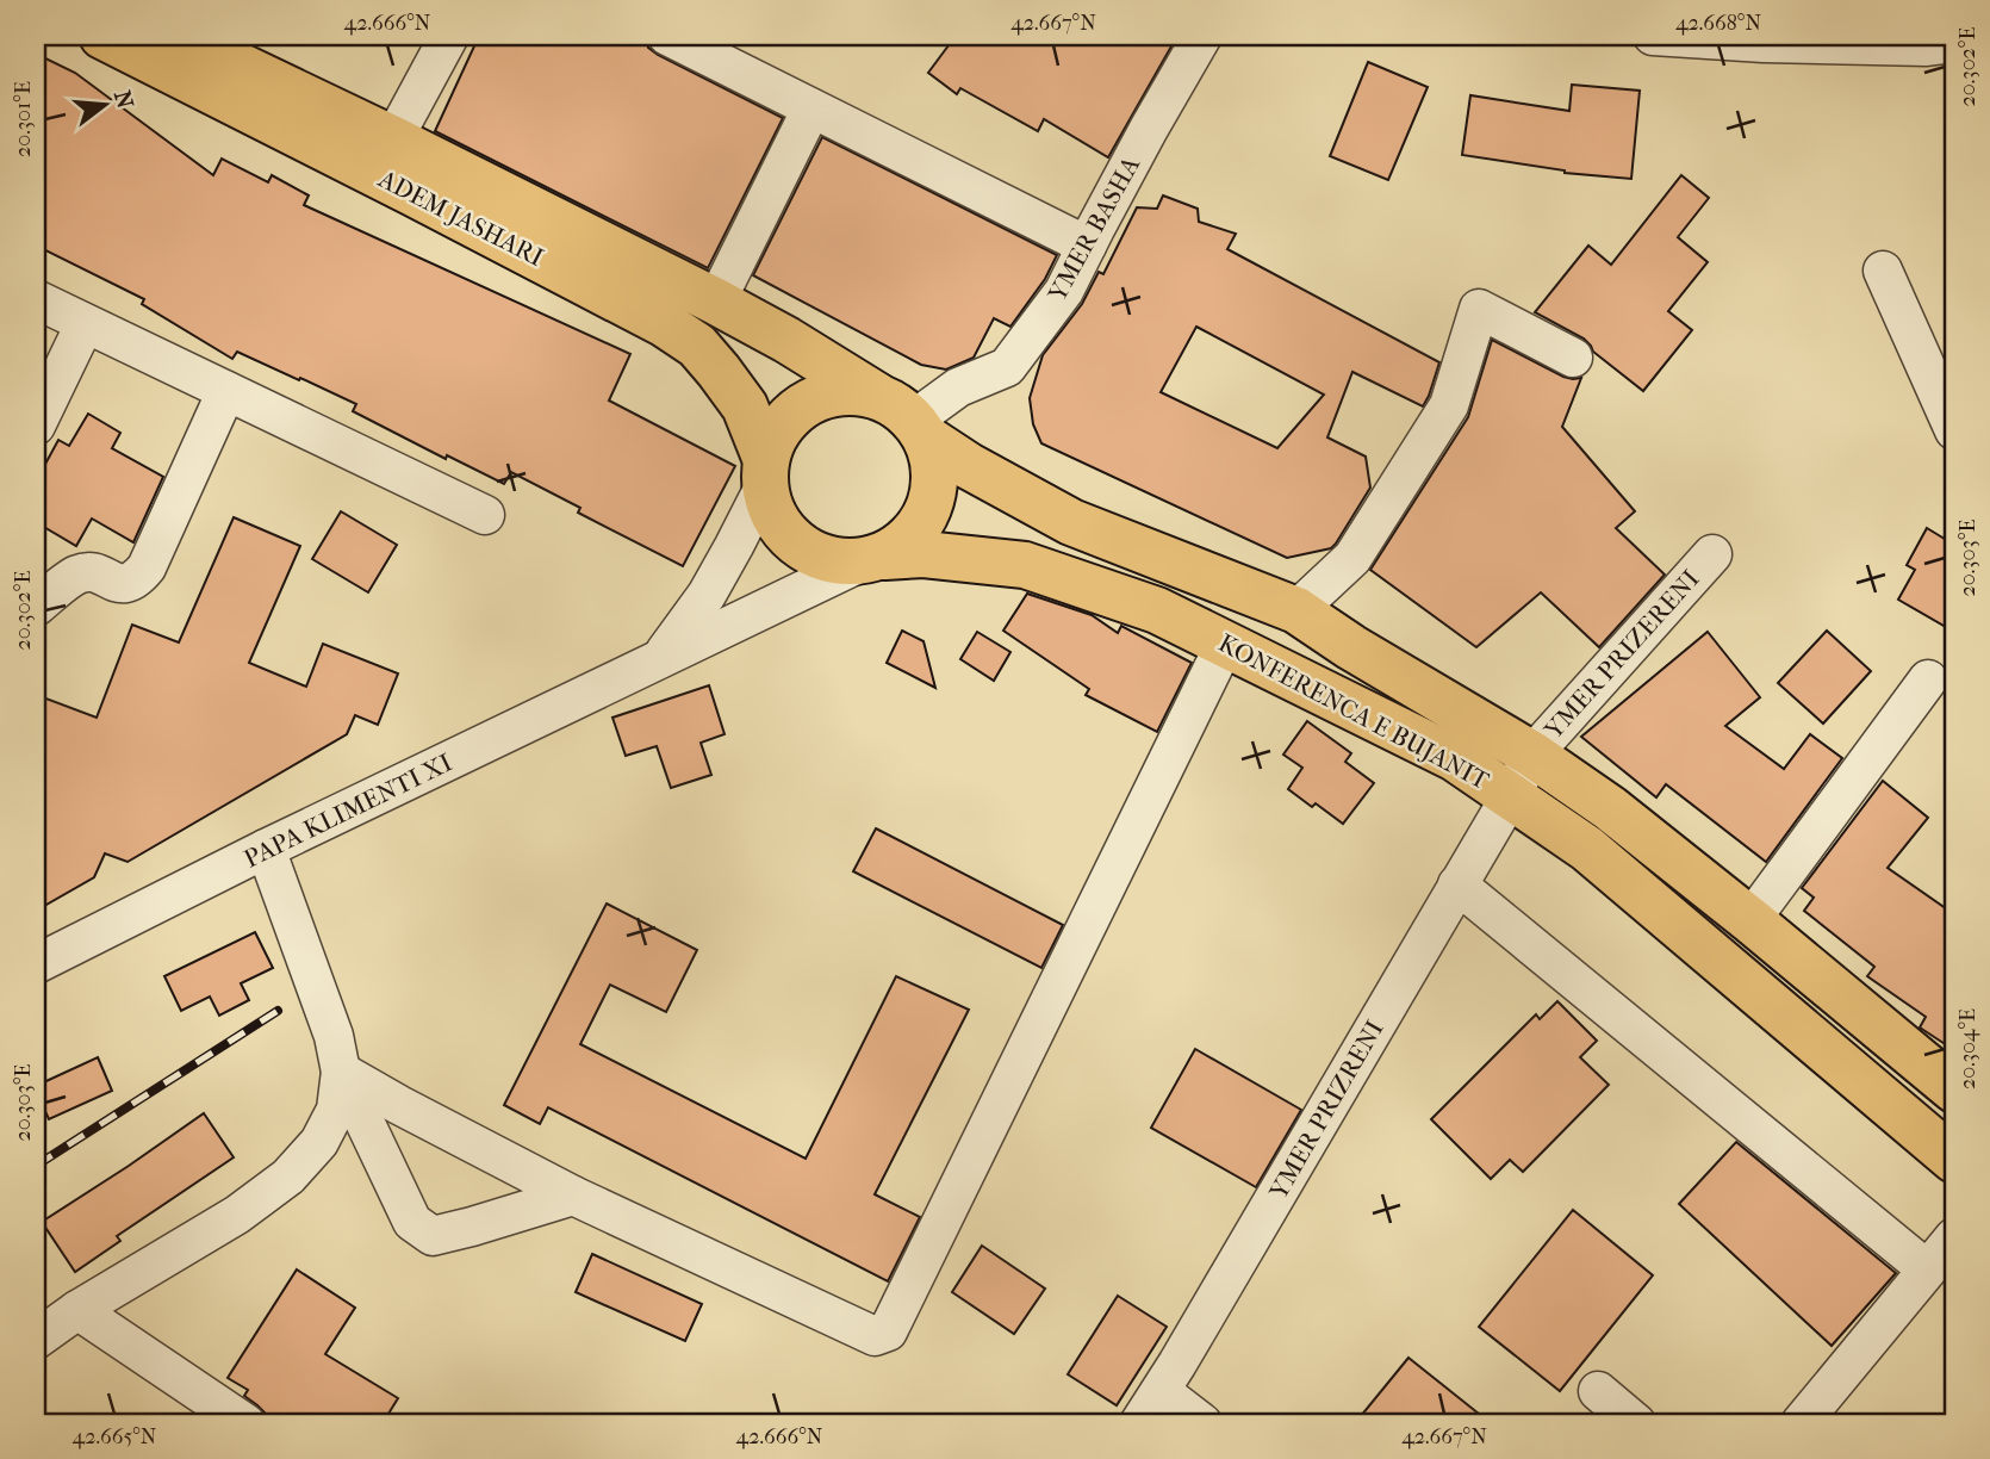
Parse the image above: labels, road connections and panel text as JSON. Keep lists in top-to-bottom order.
{
  "streets": {
    "main road": ["ADEM JASHARI", "KONFERENCA E BUJANIT"],
    "street": [
      "YMER BASHA",
      "YMER PRIZERENI",
      "PAPA KLIMENTI XI",
      "YMER PRIZRENI"
    ]
  },
  "crossings": [
    ["ADEM JASHARI", "YMER BASHA"],
    ["ADEM JASHARI", "KONFERENCA E BUJANIT"],
    ["ADEM JASHARI", "PAPA KLIMENTI XI"],
    ["YMER BASHA", "KONFERENCA E BUJANIT"],
    ["YMER BASHA", "PAPA KLIMENTI XI"],
    ["YMER PRIZERENI", "KONFERENCA E BUJANIT"],
    ["YMER PRIZERENI", "YMER PRIZRENI"],
    ["KONFERENCA E BUJANIT", "PAPA KLIMENTI XI"],
    ["KONFERENCA E BUJANIT", "YMER PRIZRENI"]
  ],
  "north": "right",
  "coordinates": [
    "42.666°N",
    "42.667°N",
    "42.668°N",
    "20.302°E",
    "20.301°E",
    "20.303°E",
    "20.304°E",
    "42.665°N"
  ]
}
